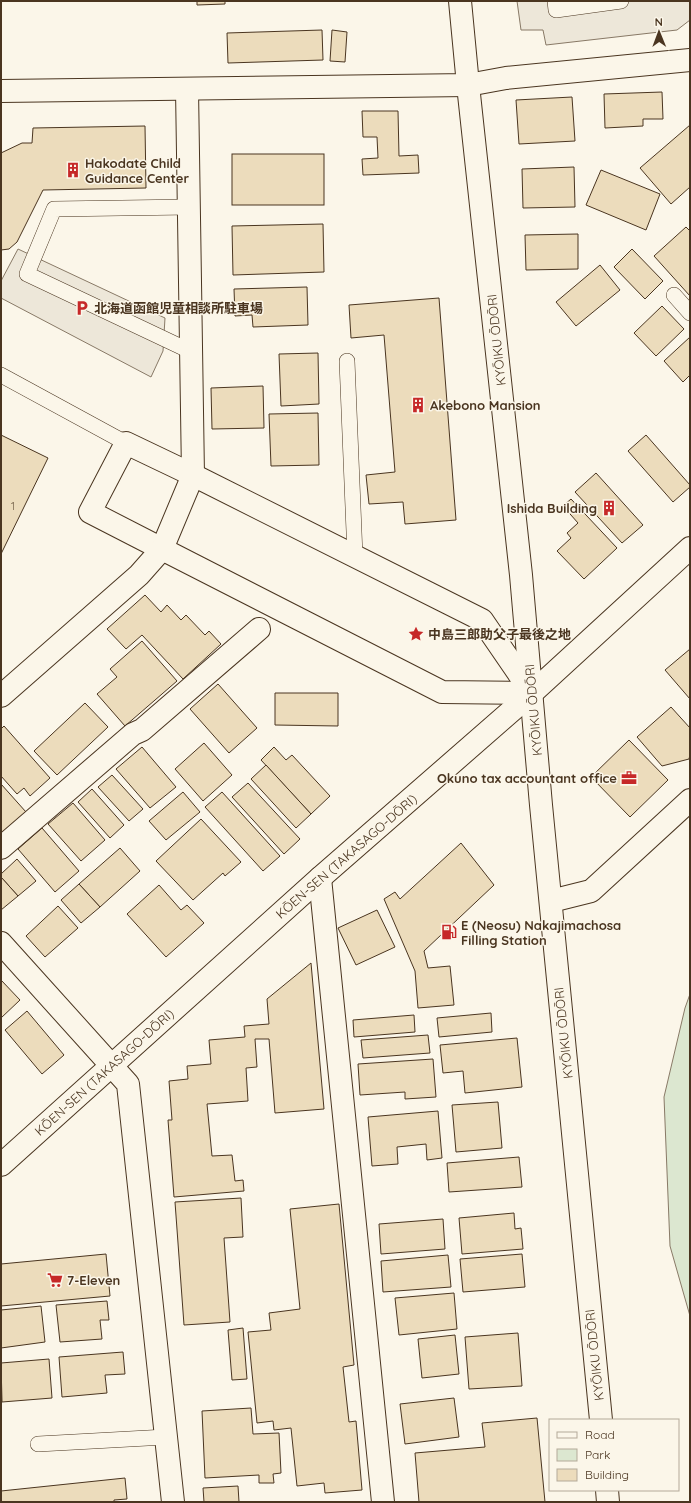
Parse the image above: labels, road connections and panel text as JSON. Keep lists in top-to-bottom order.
{
  "streets": {
    "street": ["KYŌIKU ŌDŌRI", "KŌEN-SEN (TAKASAGO-DŌRI)"]
  },
  "crossings": [
    ["KYŌIKU ŌDŌRI", "KŌEN-SEN (TAKASAGO-DŌRI)"]
  ],
  "places": {
    "building": ["Hakodate Child Guidance Center", "Akebono Mansion", "Ishida Building"],
    "parking": ["北海道函館児童相談所駐車場"],
    "place": ["中島三郎助父子最後之地"],
    "office": ["Okuno tax accountant office"],
    "fuel station": ["E (Neosu) Nakajimachosa Filling Station"],
    "supermarket": ["7-Eleven"]
  },
  "house_numbers": ["1"],
  "legend": ["Road", "Park", "Building"],
  "north": "top"
}
